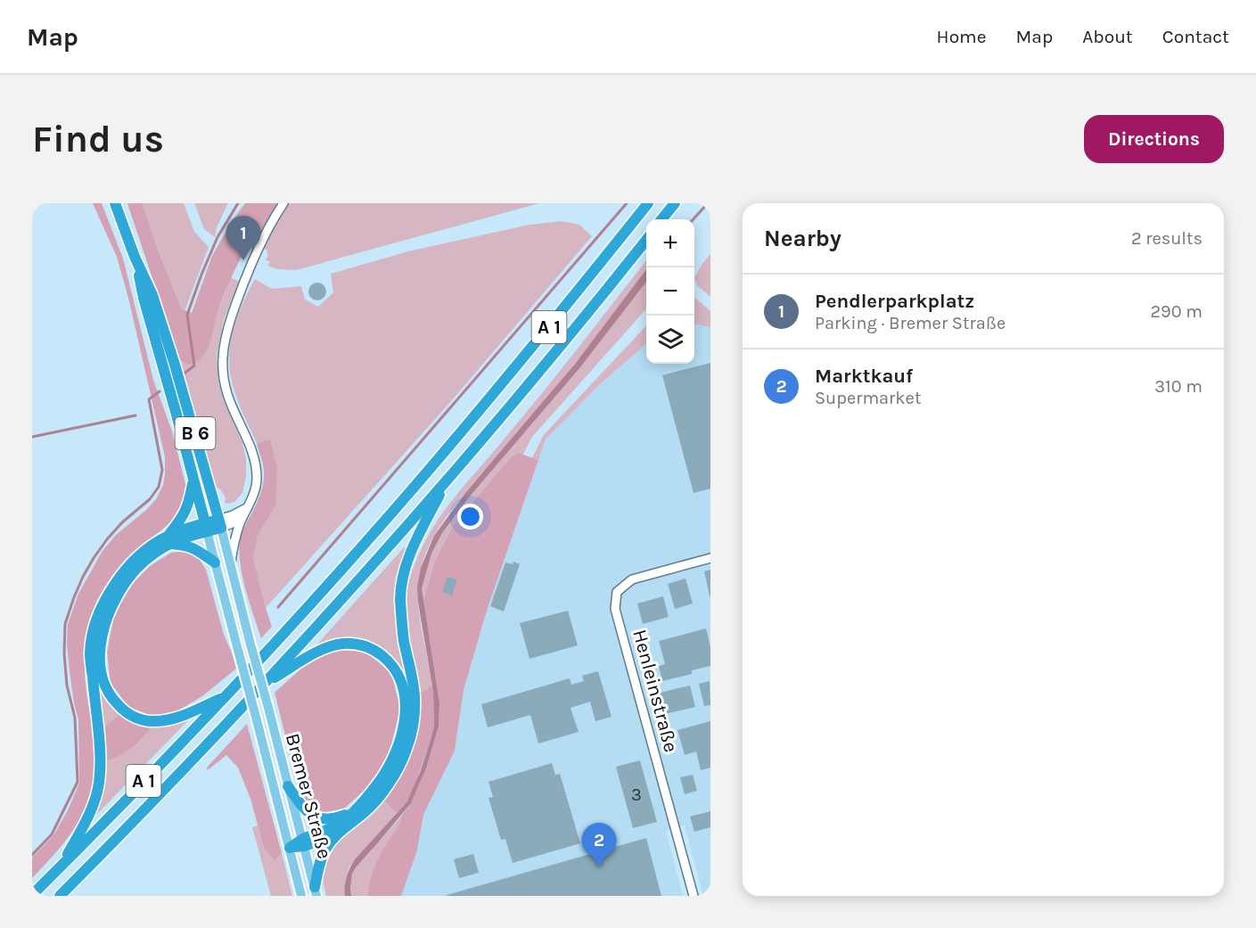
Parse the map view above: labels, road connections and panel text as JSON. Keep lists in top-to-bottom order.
{
  "streets": {
    "highway": ["A 1", "B 6"],
    "main road": ["Bremer Straße"],
    "street": ["Henleinstraße"]
  },
  "crossings": [
    ["B 6", "Bremer Straße"]
  ],
  "house_numbers": ["3"],
  "page": {
    "header": "Map",
    "nav": [
      "Home",
      "Map",
      "About",
      "Contact"
    ],
    "buttons": "Directions",
    "title": "Find us",
    "heading": ["Nearby", "2 results"],
    "pins": ["1", "2"],
    "map_buttons": ["+", "−"],
    "list": [
      {
        "mark": "1",
        "name": "Pendlerparkplatz",
        "note": "Parking · Bremer Straße",
        "value": "290 m"
      },
      {
        "mark": "2",
        "name": "Marktkauf",
        "note": "Supermarket",
        "value": "310 m"
      }
    ]
  }
}
